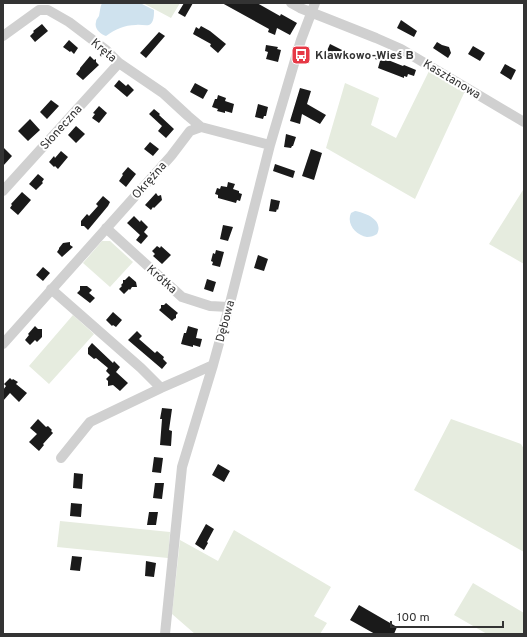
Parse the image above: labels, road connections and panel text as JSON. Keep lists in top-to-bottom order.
{
  "streets": {
    "street": [
      "Kręta",
      "Kasztanowa",
      "Słoneczna",
      "Okrężna",
      "Krótka",
      "Dębowa"
    ]
  },
  "crossings": [
    ["Kręta", "Słoneczna"],
    ["Kręta", "Okrężna"],
    ["Kasztanowa", "Dębowa"],
    ["Okrężna", "Krótka"],
    ["Krótka", "Dębowa"]
  ],
  "places": {
    "bus stop": ["Klawkowo-Wieś B"]
  },
  "scale_bar": "100 m"
}
